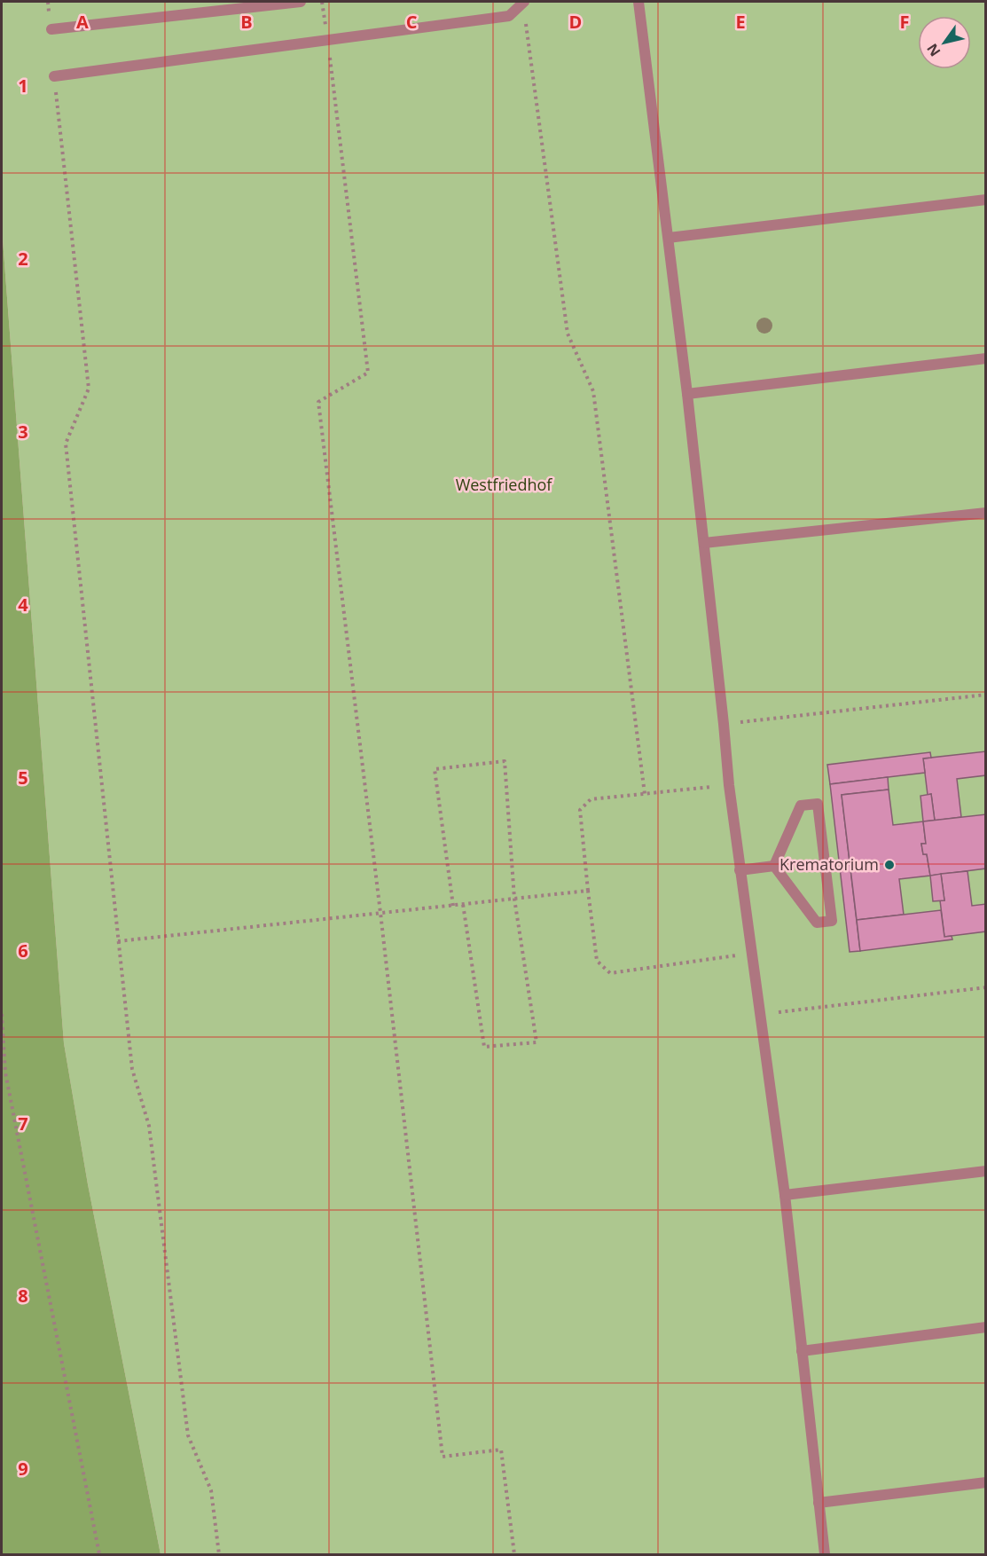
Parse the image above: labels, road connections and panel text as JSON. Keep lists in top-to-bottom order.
{
  "parks": ["Westfriedhof"],
  "places": ["Krematorium"],
  "north": "bottom left",
  "grid": {
    "columns": [
      "A",
      "B",
      "C",
      "D",
      "E",
      "F"
    ],
    "rows": [
      "1",
      "2",
      "3",
      "4",
      "5",
      "6",
      "7",
      "8",
      "9"
    ]
  }
}
